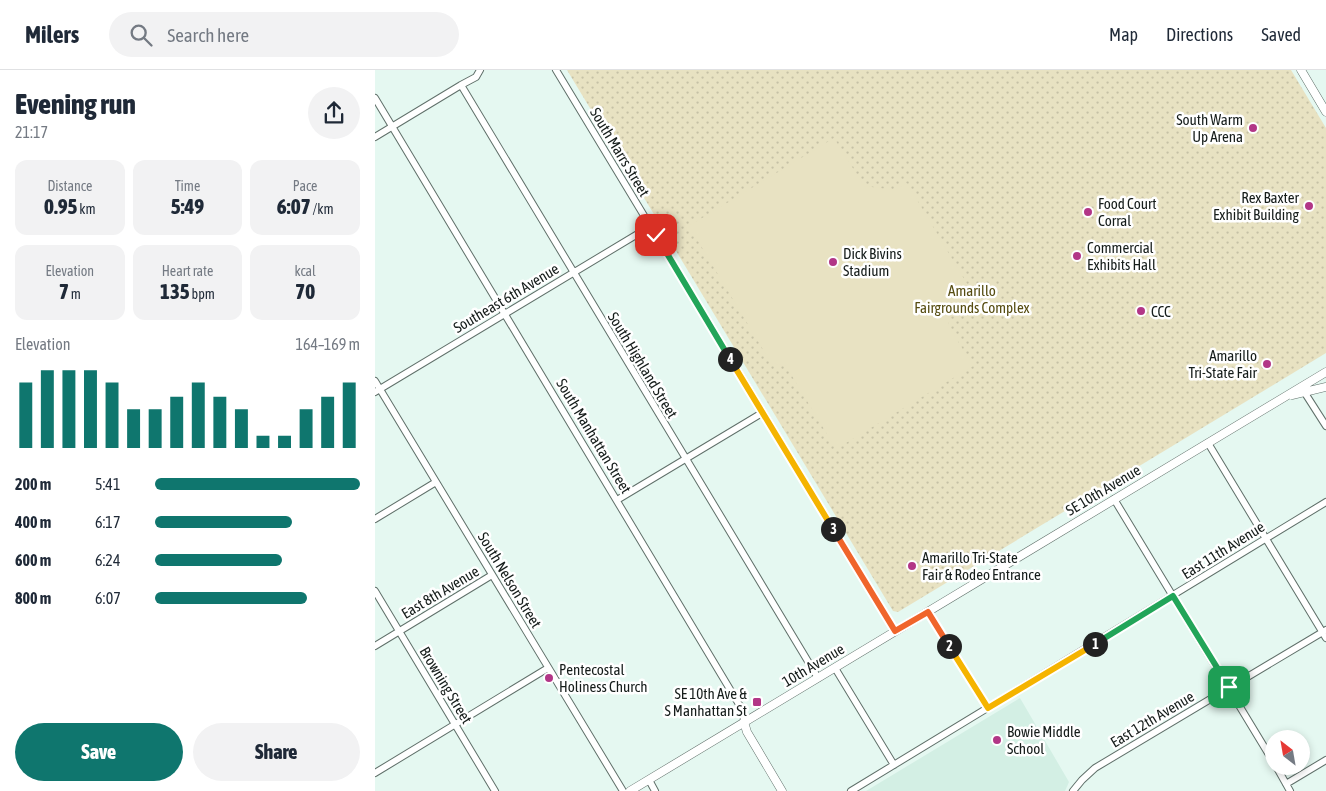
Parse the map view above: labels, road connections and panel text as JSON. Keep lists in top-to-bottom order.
{
  "streets": {
    "main road": ["South Manhattan Street", "SE 10th Avenue", "10th Avenue"],
    "street": [
      "South Marrs Street",
      "Southeast 6th Avenue",
      "South Highland Street",
      "East 11th Avenue",
      "South Nelson Street",
      "East 8th Avenue",
      "Browning Street",
      "East 12th Avenue"
    ]
  },
  "crossings": [
    ["South Marrs Street", "Southeast 6th Avenue"],
    ["South Marrs Street", "SE 10th Avenue"],
    ["South Marrs Street", "10th Avenue"],
    ["Southeast 6th Avenue", "South Highland Street"],
    ["Southeast 6th Avenue", "South Manhattan Street"],
    ["Southeast 6th Avenue", "South Nelson Street"],
    ["South Highland Street", "10th Avenue"],
    ["South Manhattan Street", "10th Avenue"],
    ["SE 10th Avenue", "10th Avenue"],
    ["South Nelson Street", "East 8th Avenue"],
    ["East 8th Avenue", "Browning Street"]
  ],
  "parks": ["Amarillo Fairgrounds Complex"],
  "places": {
    "other": [
      "South Warm Up Arena",
      "Rex Baxter Exhibit Building",
      "Food Court Corral",
      "Commercial Exhibits Hall",
      "Dick Bivins Stadium",
      "CCC",
      "Amarillo Tri-State Fair",
      "Amarillo Tri-State Fair & Rodeo Entrance",
      "Pentecostal Holiness Church",
      "Bowie Middle School"
    ],
    "transit": ["SE 10th Ave & S Manhattan St"]
  },
  "north": "top left",
  "page": {
    "header": "Milers",
    "search": "Search here",
    "nav": ["Map", "Directions", "Saved"],
    "heading": ["Evening run", "21:17"],
    "stats": [
      ["Distance", "0.95 km"],
      ["Time", "5:49"],
      ["Pace", "6:07 /km"],
      ["Elevation", "7 m"],
      ["Heart rate", "135 bpm"],
      ["kcal", "70"]
    ],
    "chart": ["Elevation", "164–169 m"],
    "pins": [
      "4",
      "3",
      "1",
      "2"
    ],
    "list": [
      {
        "name": "200 m",
        "note": "5:41"
      },
      {
        "name": "400 m",
        "note": "6:17"
      },
      {
        "name": "600 m",
        "note": "6:24"
      },
      {
        "name": "800 m",
        "note": "6:07"
      }
    ],
    "buttons": ["Save", "Share"]
  }
}
